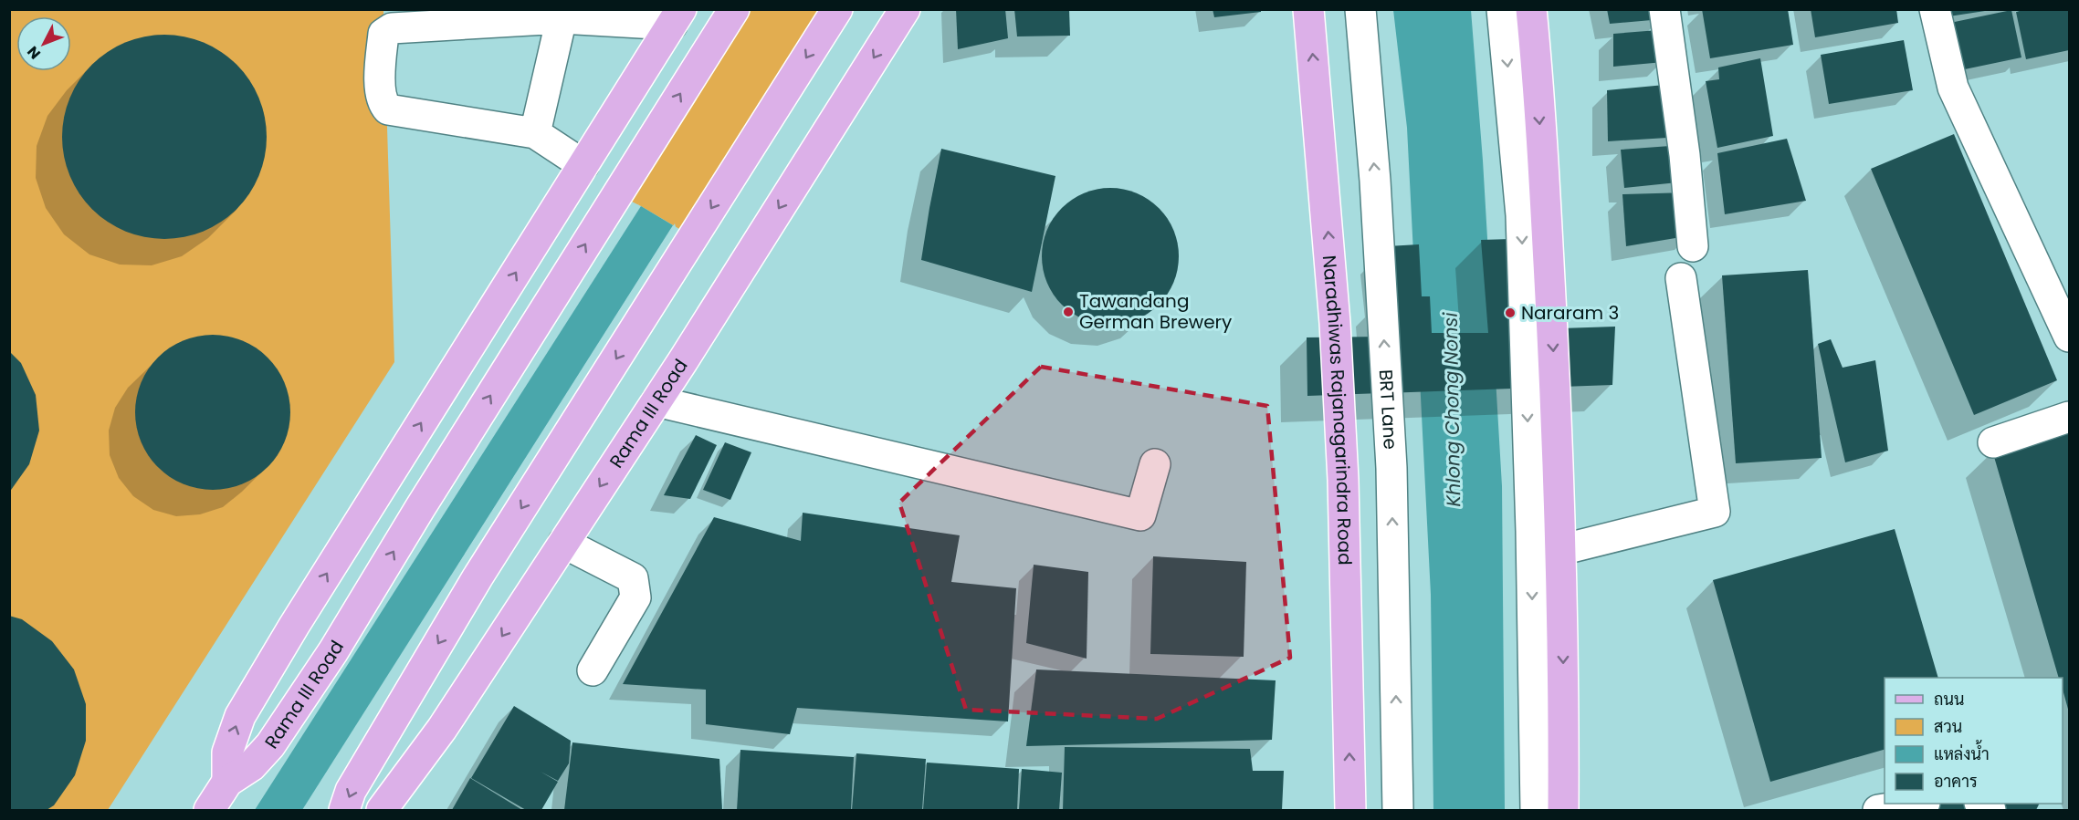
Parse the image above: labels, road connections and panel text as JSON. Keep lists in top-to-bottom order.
{
  "streets": {
    "main road": ["Naradhiwas Rajanagarindra Road", "Rama III Road"],
    "street": ["BRT Lane"]
  },
  "water": ["Khlong Chong Nonsi"],
  "places": ["Tawandang German Brewery", "Nararam 3"],
  "legend": [
    "ถนน",
    "สวน",
    "แหล่งน้ำ",
    "อาคาร"
  ],
  "north": "bottom left"
}
